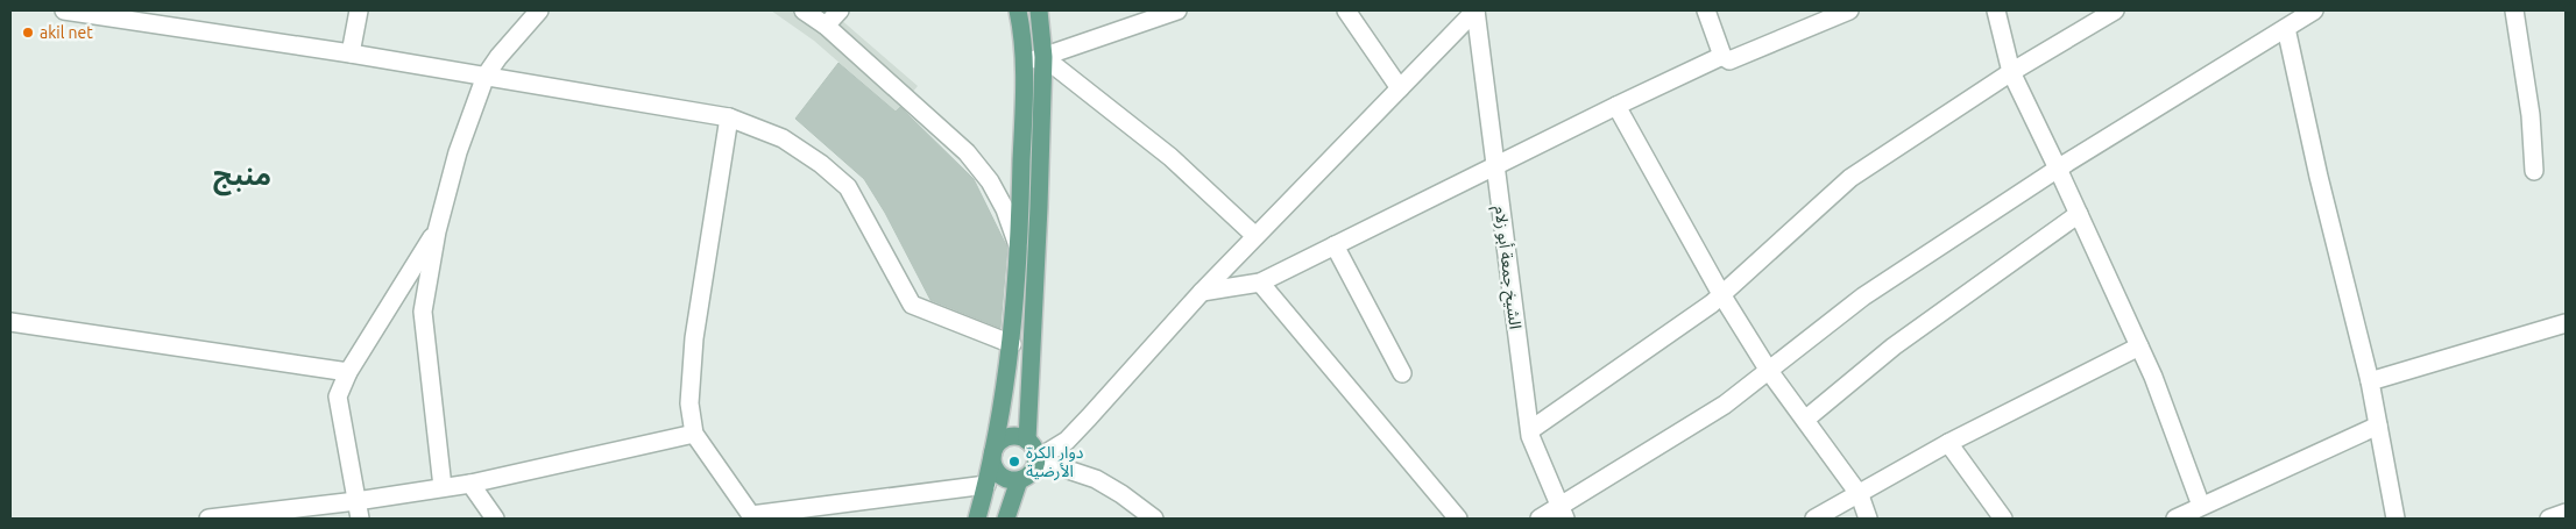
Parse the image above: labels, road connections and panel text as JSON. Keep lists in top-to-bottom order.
{
  "streets": {
    "street": ["الشيخ جمعة أبو زلام"]
  },
  "districts": ["منبج"],
  "places": ["akil net", "دوار الكرة الأرضية"]
}
